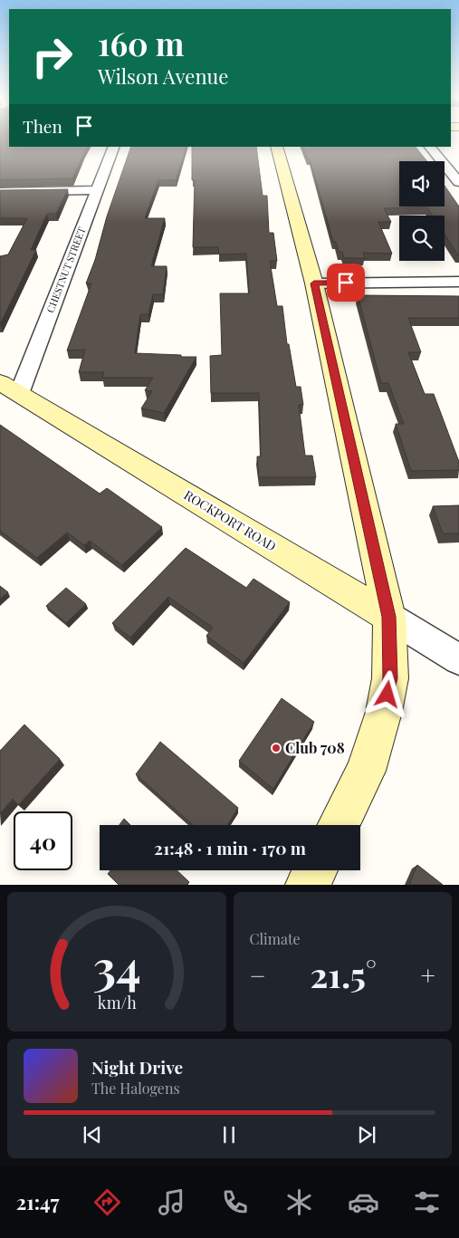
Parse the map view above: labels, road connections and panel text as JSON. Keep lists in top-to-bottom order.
{
  "streets": {
    "street": ["CHESTNUT STREET", "ROCKPORT ROAD"]
  },
  "crossings": [
    ["CHESTNUT STREET", "ROCKPORT ROAD"]
  ],
  "places": ["Club 708"],
  "page": {
    "turn": ["160 m", "Wilson Avenue"],
    "then": "Then",
    "limit": "40",
    "trip": "21:48 · 1 min · 170 m",
    "tile": "Climate",
    "heat": ["−", "21.5°", "+"],
    "song": ["Night Drive", "The Halogens"],
    "tabs": "21:47",
    "gauge": ["34", "km/h"]
  }
}
